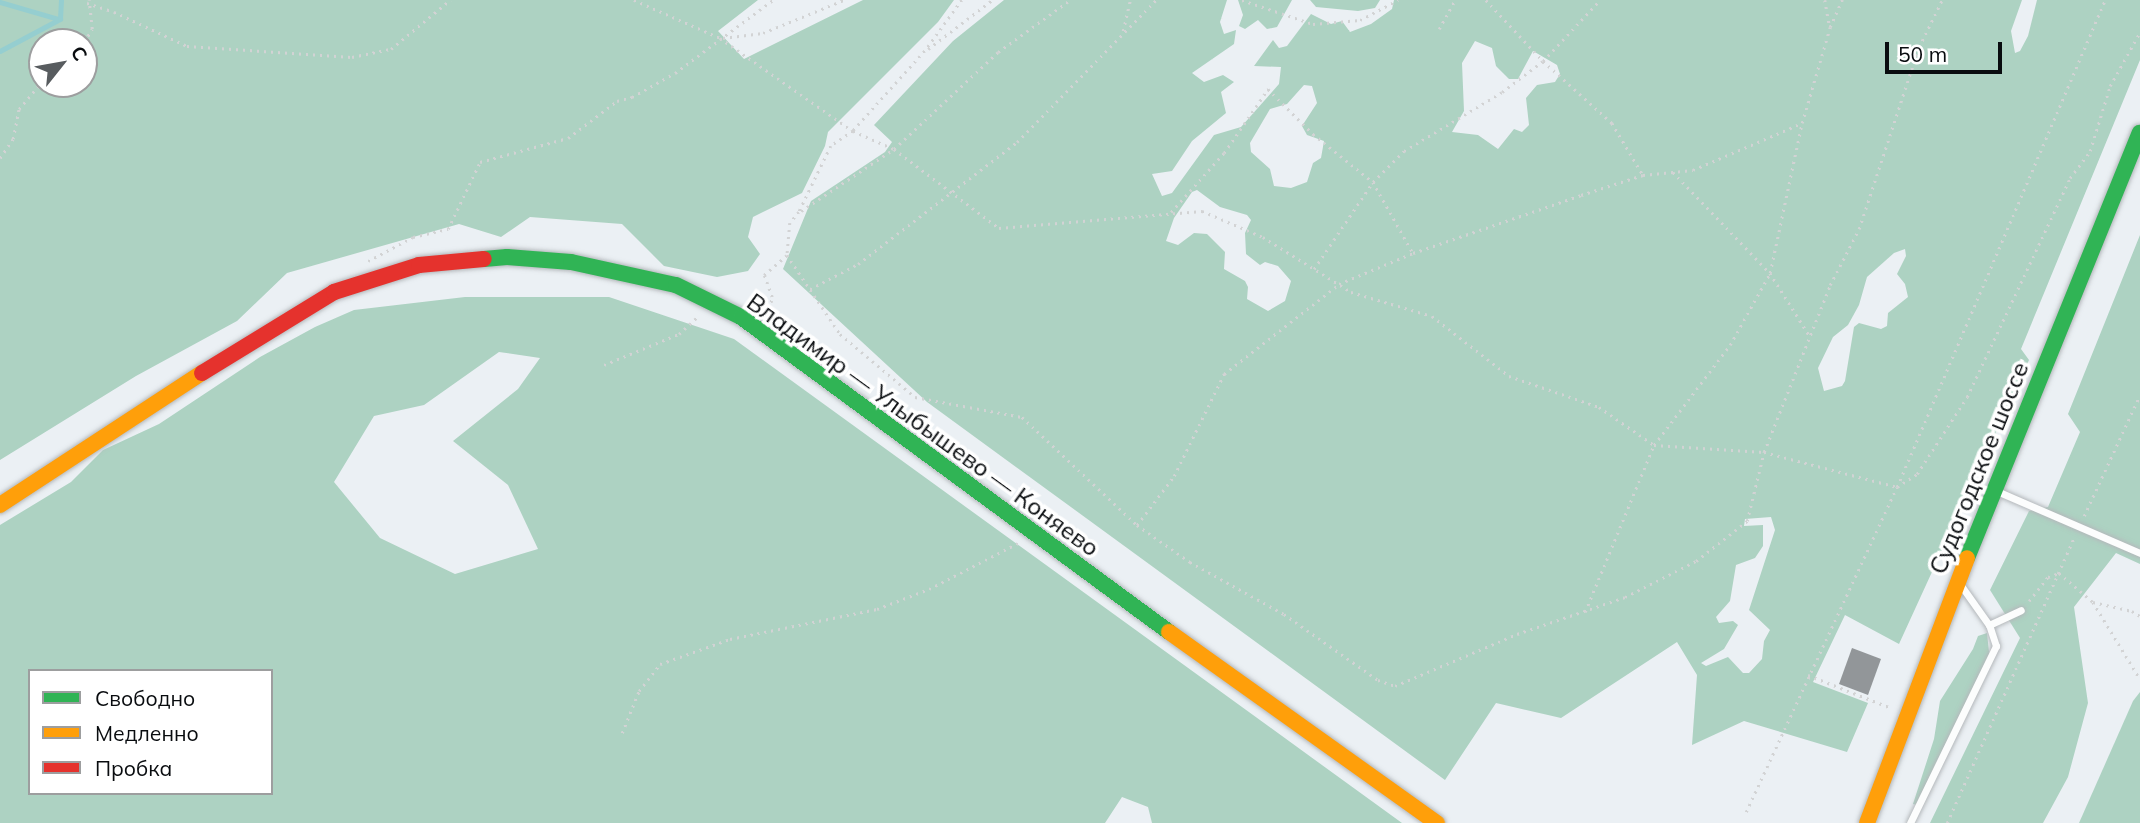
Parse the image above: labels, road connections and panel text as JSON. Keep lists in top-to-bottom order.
{
  "streets": {
    "main road": ["Владимир — Улыбышево — Коняево", "Судогодское шоссе"]
  },
  "legend": ["Свободно", "Медленно", "Пробка"],
  "scale_bar": "50 m",
  "north": "top right"
}
